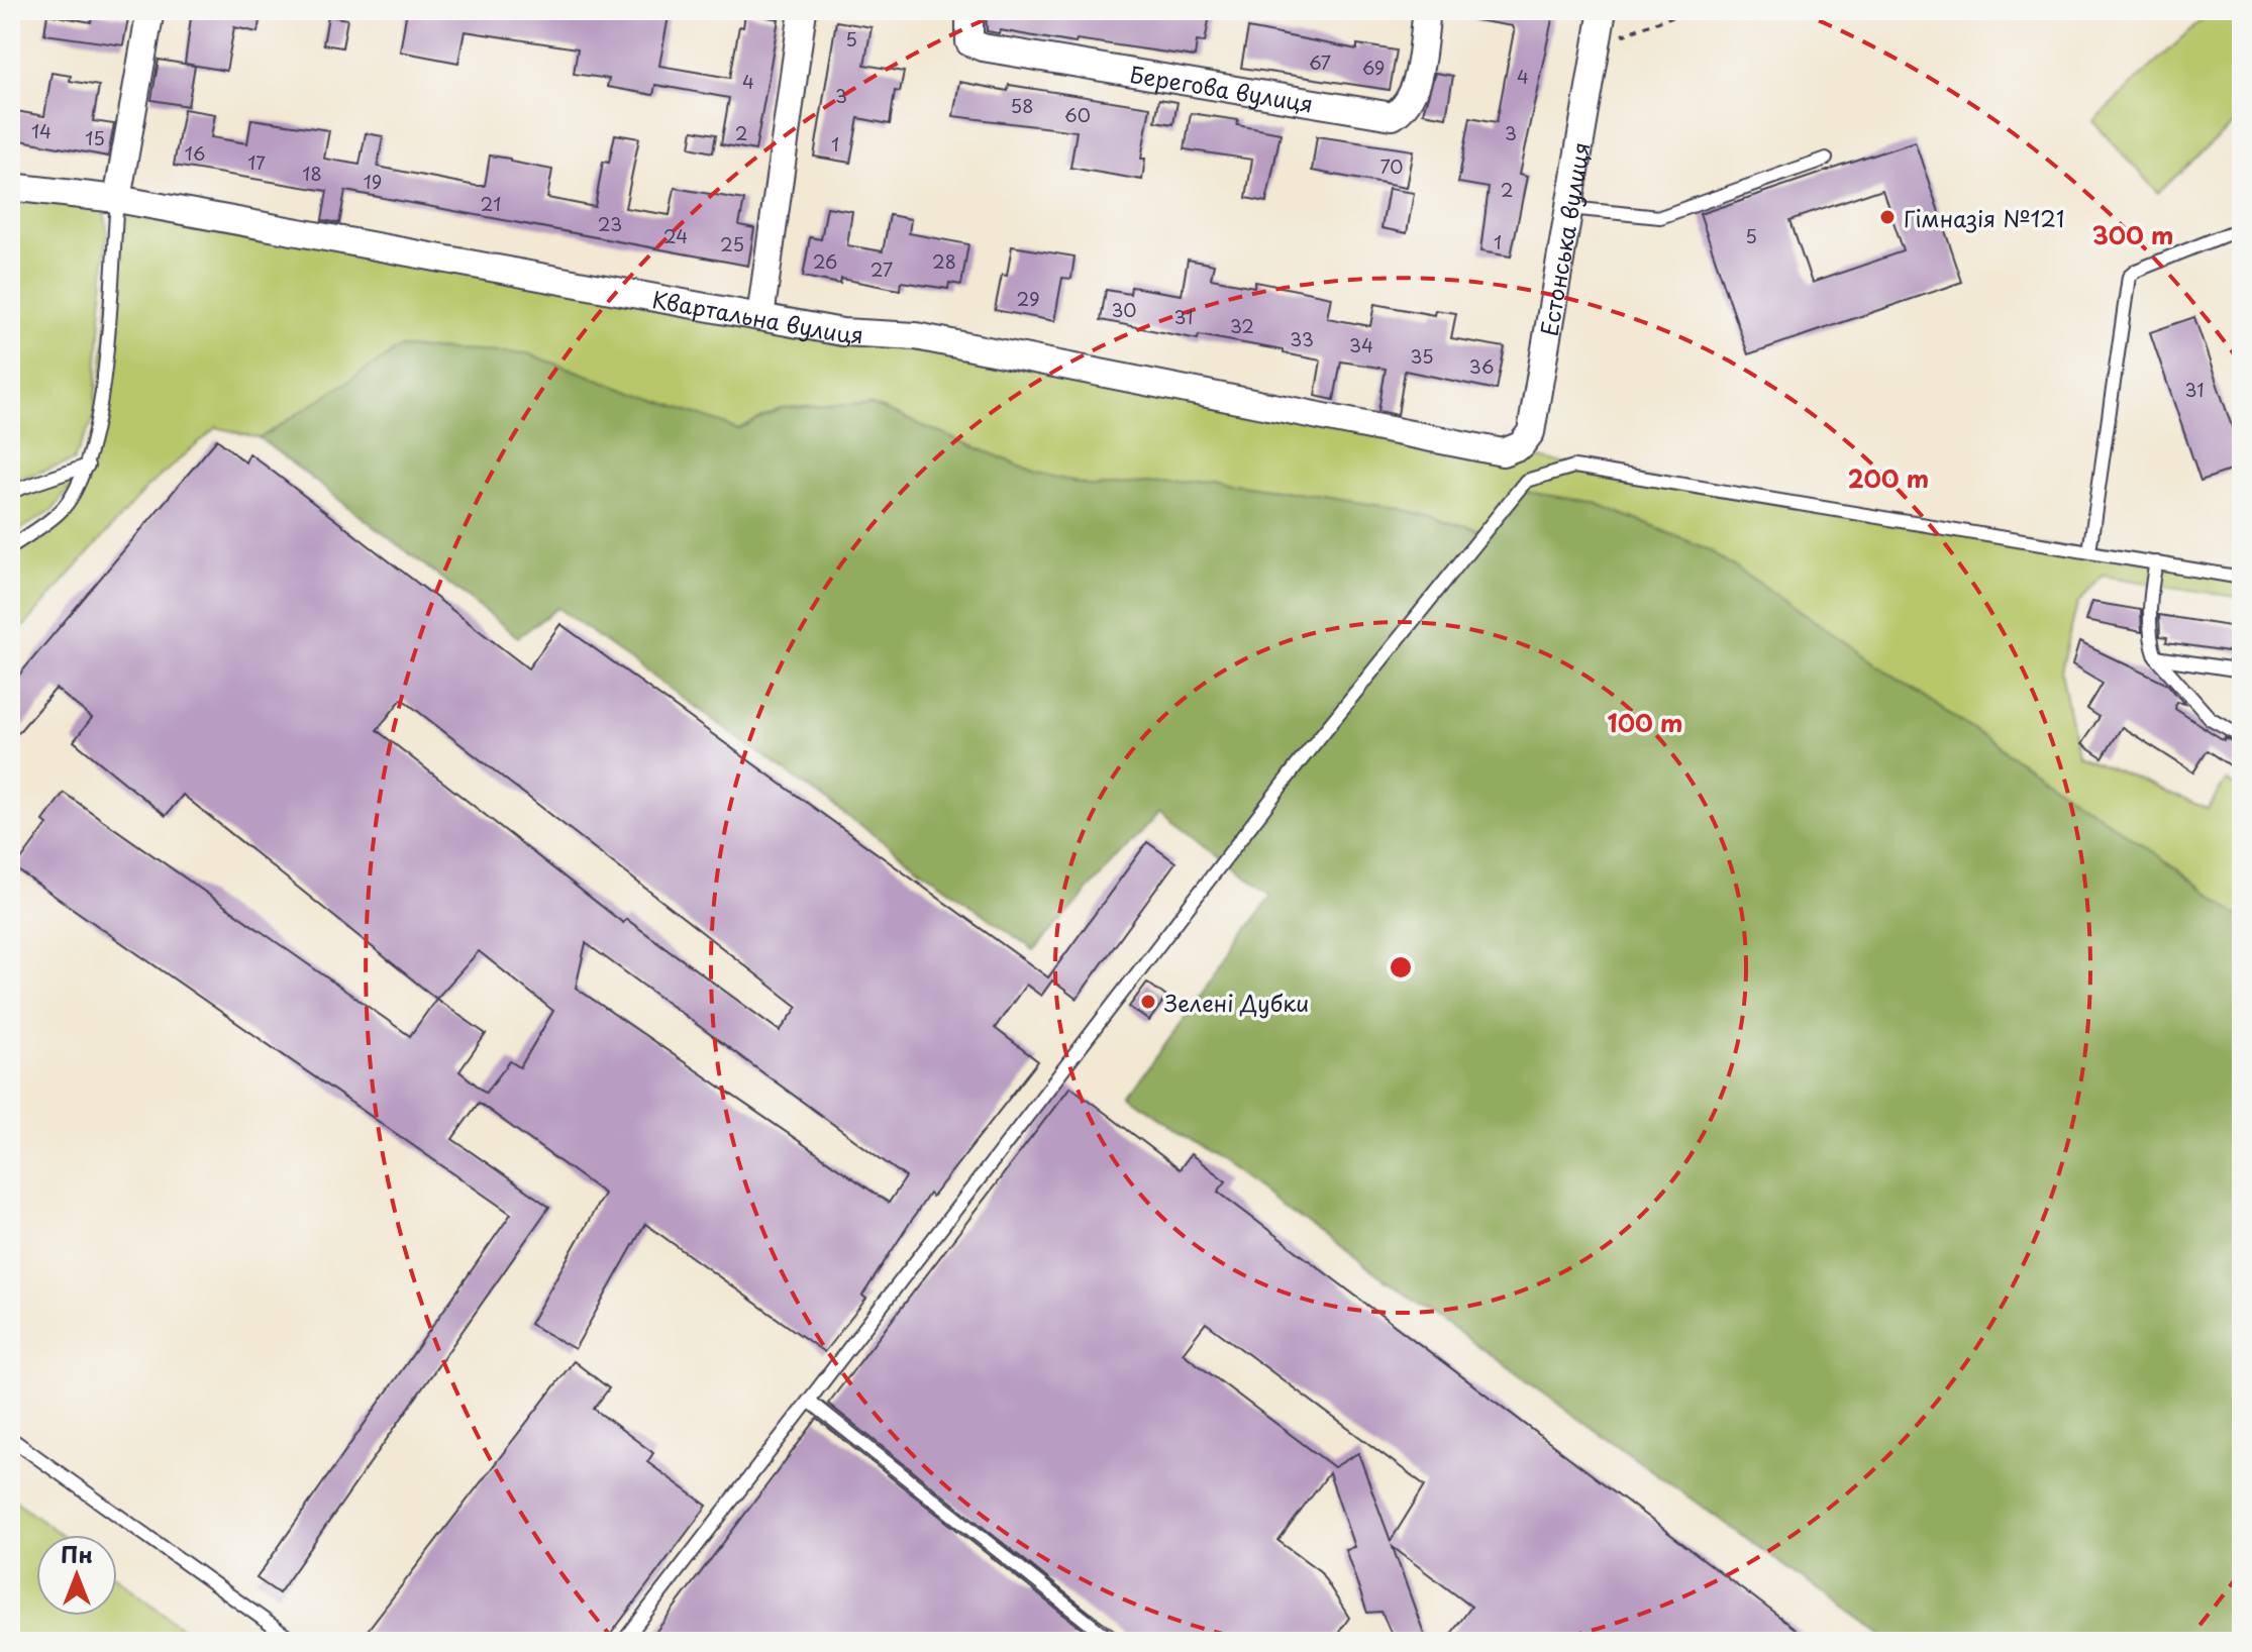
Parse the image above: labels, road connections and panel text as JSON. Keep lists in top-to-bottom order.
{
  "streets": {
    "street": ["Берегова вулиця", "Естонська вулиця", "Квартальна вулиця"]
  },
  "crossings": [
    ["Естонська вулиця", "Квартальна вулиця"]
  ],
  "places": ["Гімназія №121", "Зелені Дубки"],
  "house_numbers": [
    "5",
    "67",
    "69",
    "4",
    "4",
    "3",
    "58",
    "60",
    "14",
    "2",
    "3",
    "15",
    "1",
    "16",
    "17",
    "70",
    "18",
    "19",
    "2",
    "21",
    "23",
    "24",
    "5",
    "1",
    "25",
    "26",
    "28",
    "27",
    "29",
    "30",
    "31",
    "32",
    "33",
    "34",
    "35",
    "36",
    "31"
  ],
  "north": "top",
  "rings": ["300 m", "200 m", "100 m"]
}
